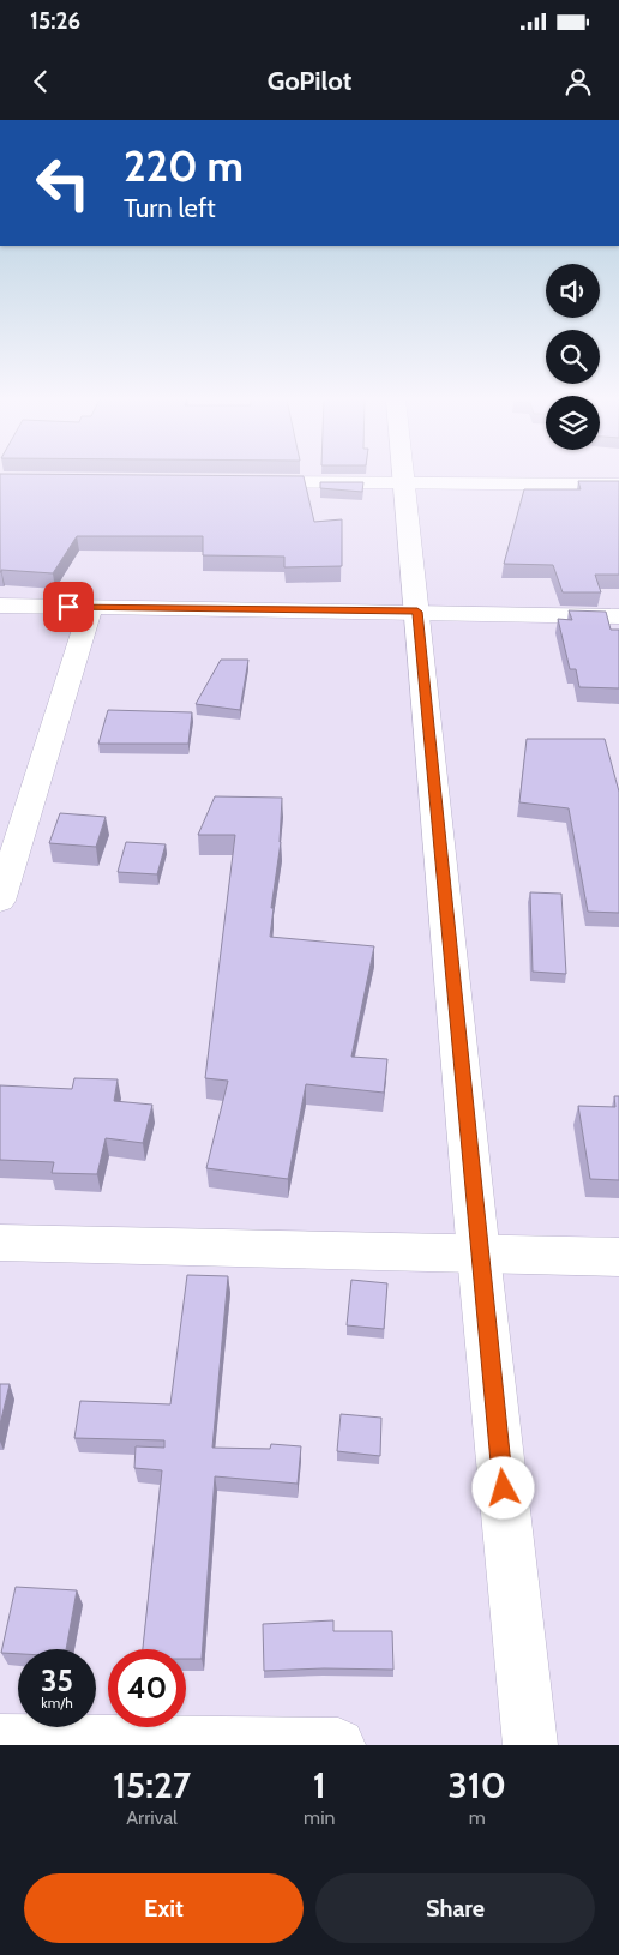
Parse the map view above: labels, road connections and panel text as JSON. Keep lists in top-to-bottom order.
{
  "page": {
    "status": "15:26",
    "header": "GoPilot",
    "turn": ["220 m", "Turn left"],
    "speed": "35 km/h",
    "limit": "40",
    "eta": [
      "15:27",
      "Arrival",
      "1",
      "min",
      "310",
      "m"
    ],
    "buttons": ["Exit", "Share"]
  }
}
